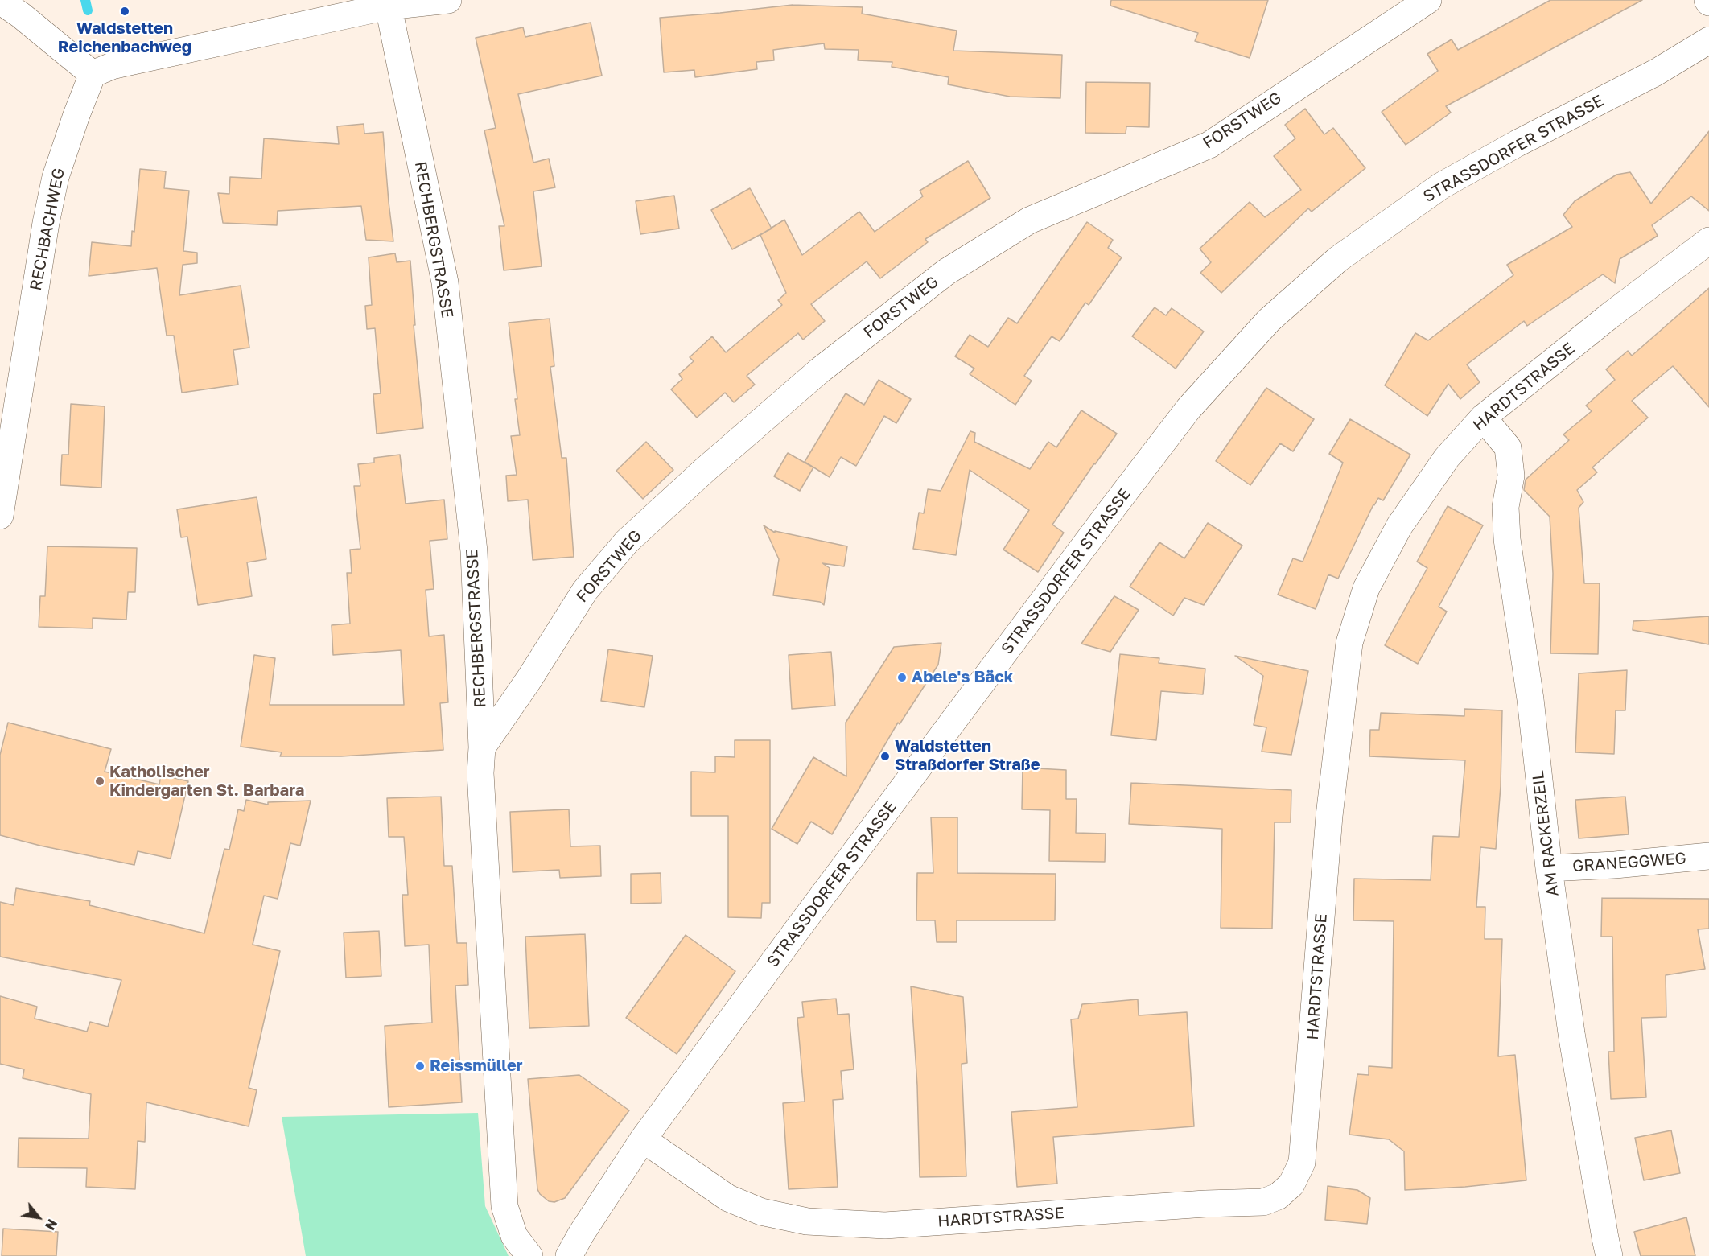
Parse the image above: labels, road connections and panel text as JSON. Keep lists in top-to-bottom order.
{
  "streets": {
    "street": [
      "FORSTWEG",
      "STRASSDORFER STRASSE",
      "RECHBACHWEG",
      "RECHBERGSTRASSE",
      "HARDTSTRASSE",
      "AM RACKERZEIL",
      "GRANEGGWEG"
    ]
  },
  "crossings": [
    ["FORSTWEG", "RECHBERGSTRASSE"],
    ["STRASSDORFER STRASSE", "HARDTSTRASSE"],
    ["HARDTSTRASSE", "AM RACKERZEIL"],
    ["AM RACKERZEIL", "GRANEGGWEG"]
  ],
  "places": [
    "Waldstetten Reichenbachweg",
    "Abele's Bäck",
    "Waldstetten Straßdorfer Straße",
    "Katholischer Kindergarten St. Barbara",
    "Reissmüller"
  ],
  "north": "bottom right"
}
